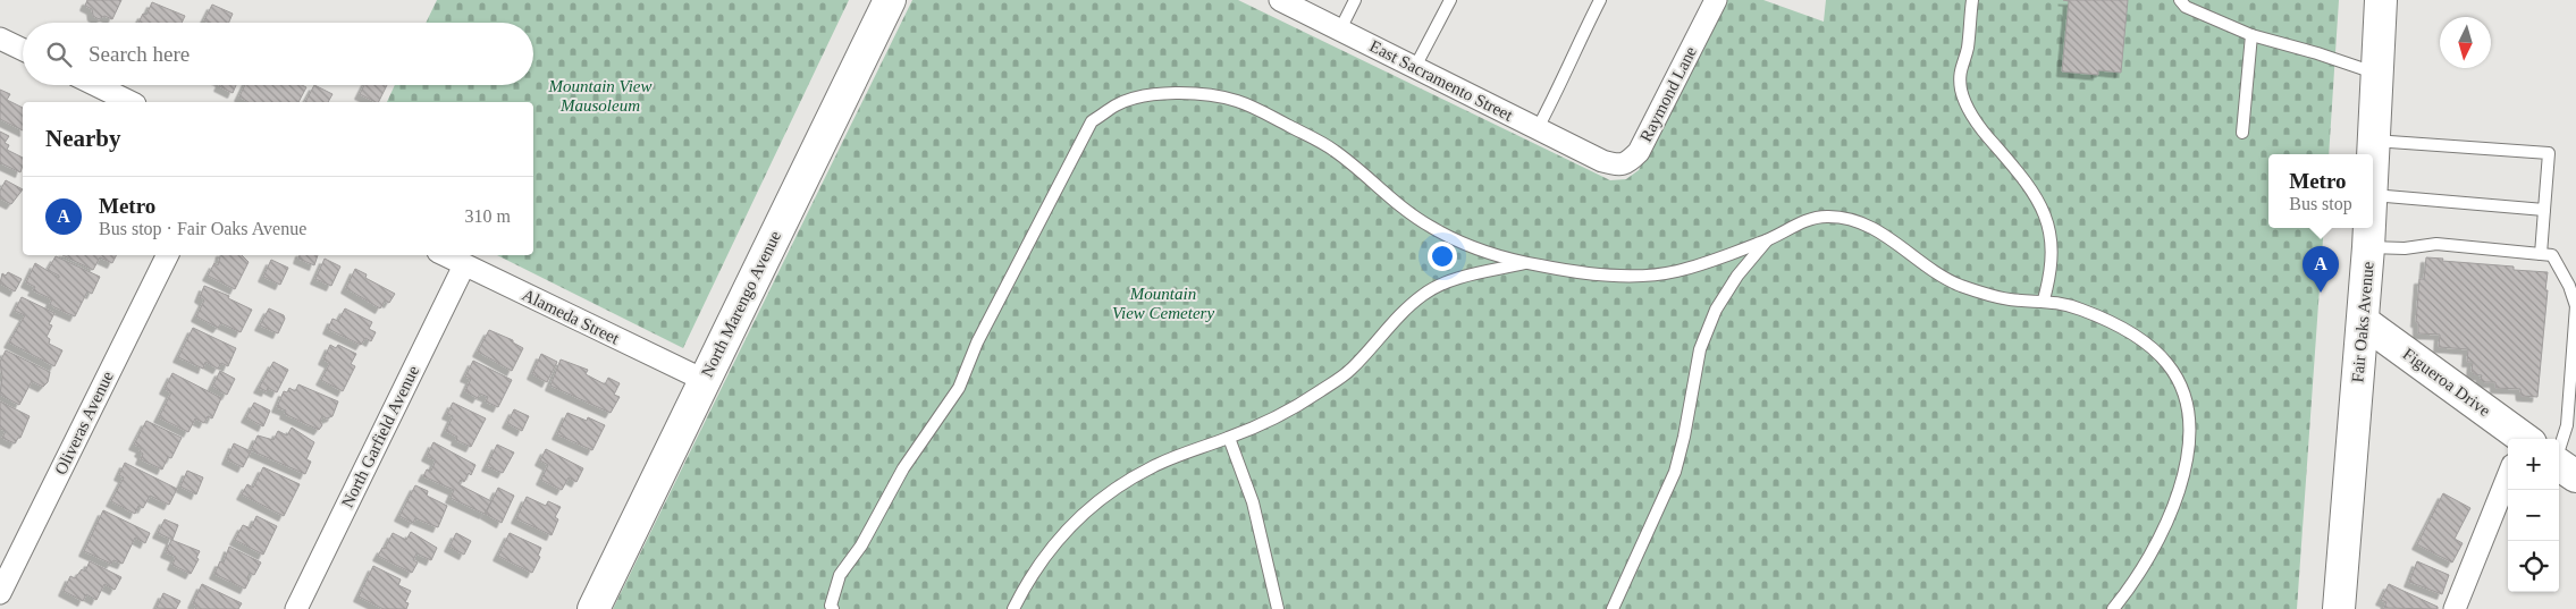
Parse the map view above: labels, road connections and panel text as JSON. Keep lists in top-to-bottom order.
{
  "streets": {
    "street": [
      "East Sacramento Street",
      "Raymond Lane",
      "North Marengo Avenue",
      "Alameda Street",
      "Fair Oaks Avenue",
      "Figueroa Drive",
      "Oliveras Avenue",
      "North Garfield Avenue"
    ]
  },
  "crossings": [
    ["East Sacramento Street", "Raymond Lane"],
    ["North Marengo Avenue", "Alameda Street"],
    ["Alameda Street", "North Garfield Avenue"],
    ["Fair Oaks Avenue", "Figueroa Drive"]
  ],
  "parks": ["Mountain View Mausoleum", "Mountain View Cemetery"],
  "north": "bottom",
  "page": {
    "search": "Search here",
    "heading": "Nearby",
    "popup": ["Metro", "Bus stop"],
    "list": [
      {
        "mark": "A",
        "name": "Metro",
        "note": "Bus stop · Fair Oaks Avenue",
        "value": "310 m"
      }
    ],
    "pins": "A",
    "map_buttons": ["+", "−"]
  }
}
